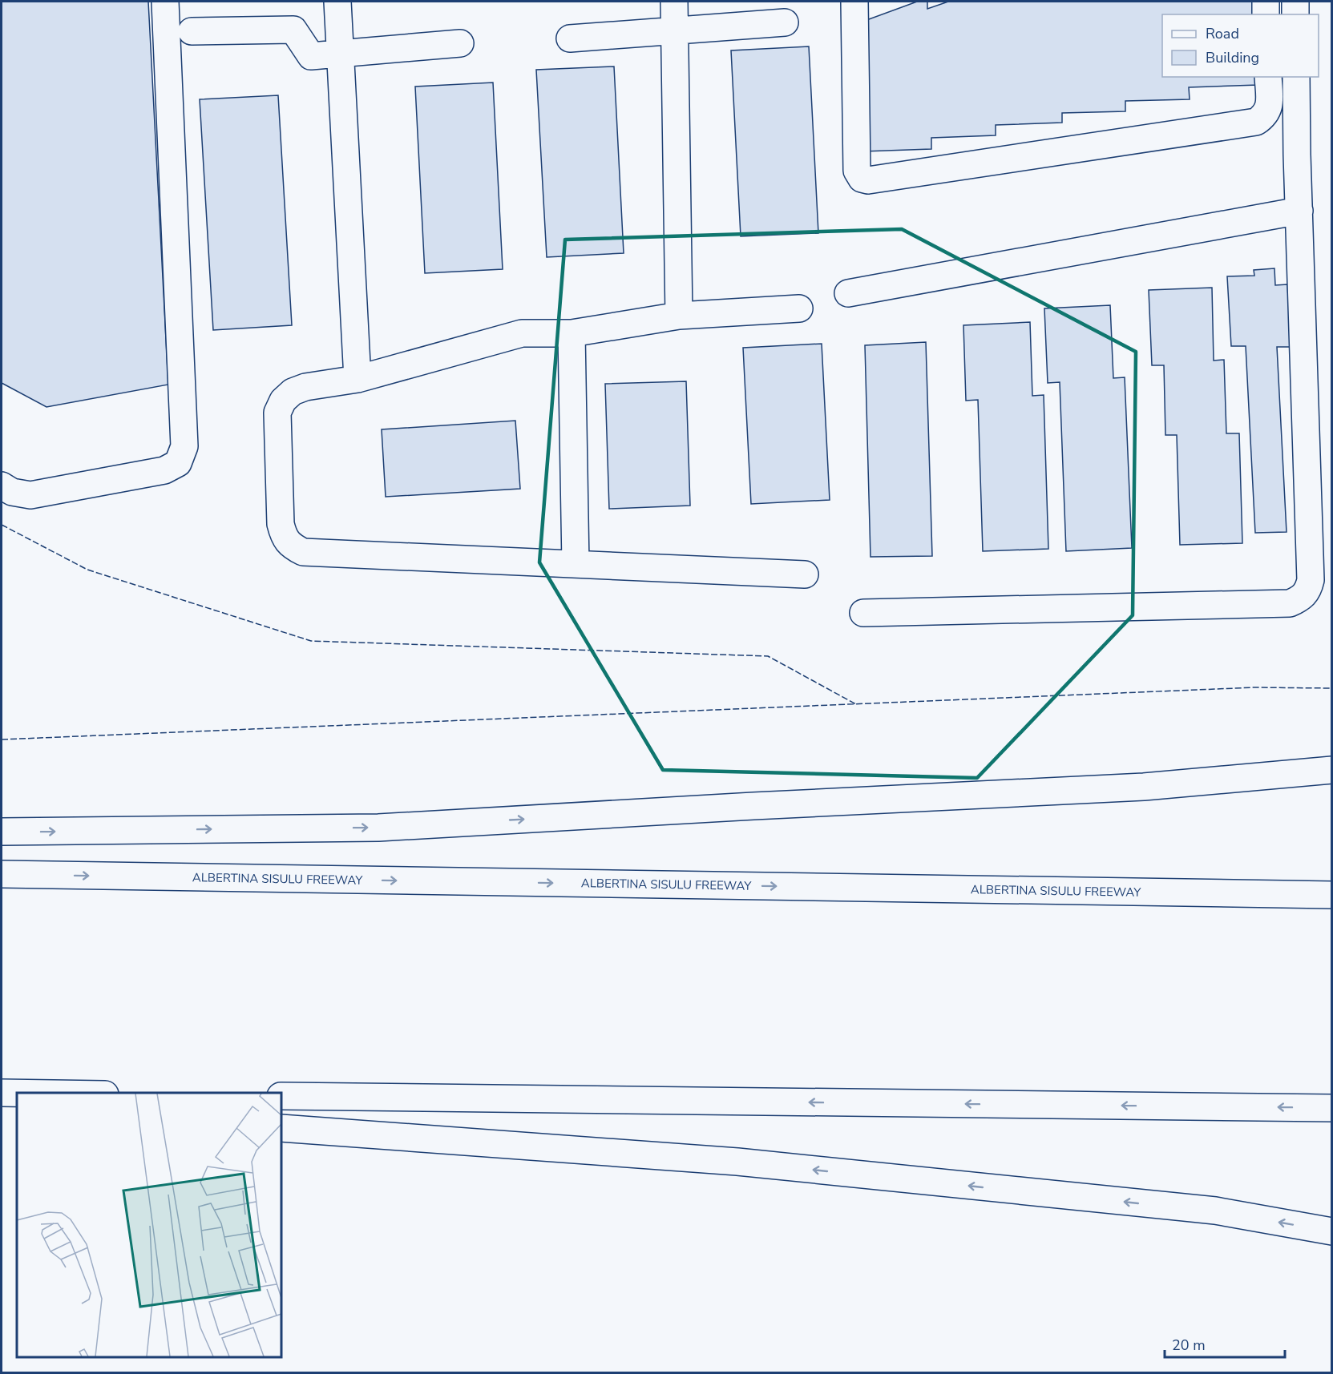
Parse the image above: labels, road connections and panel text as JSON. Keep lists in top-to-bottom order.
{
  "streets": {
    "main road": ["ALBERTINA SISULU FREEWAY"]
  },
  "legend": ["Road", "Building"],
  "scale_bar": "20 m"
}
